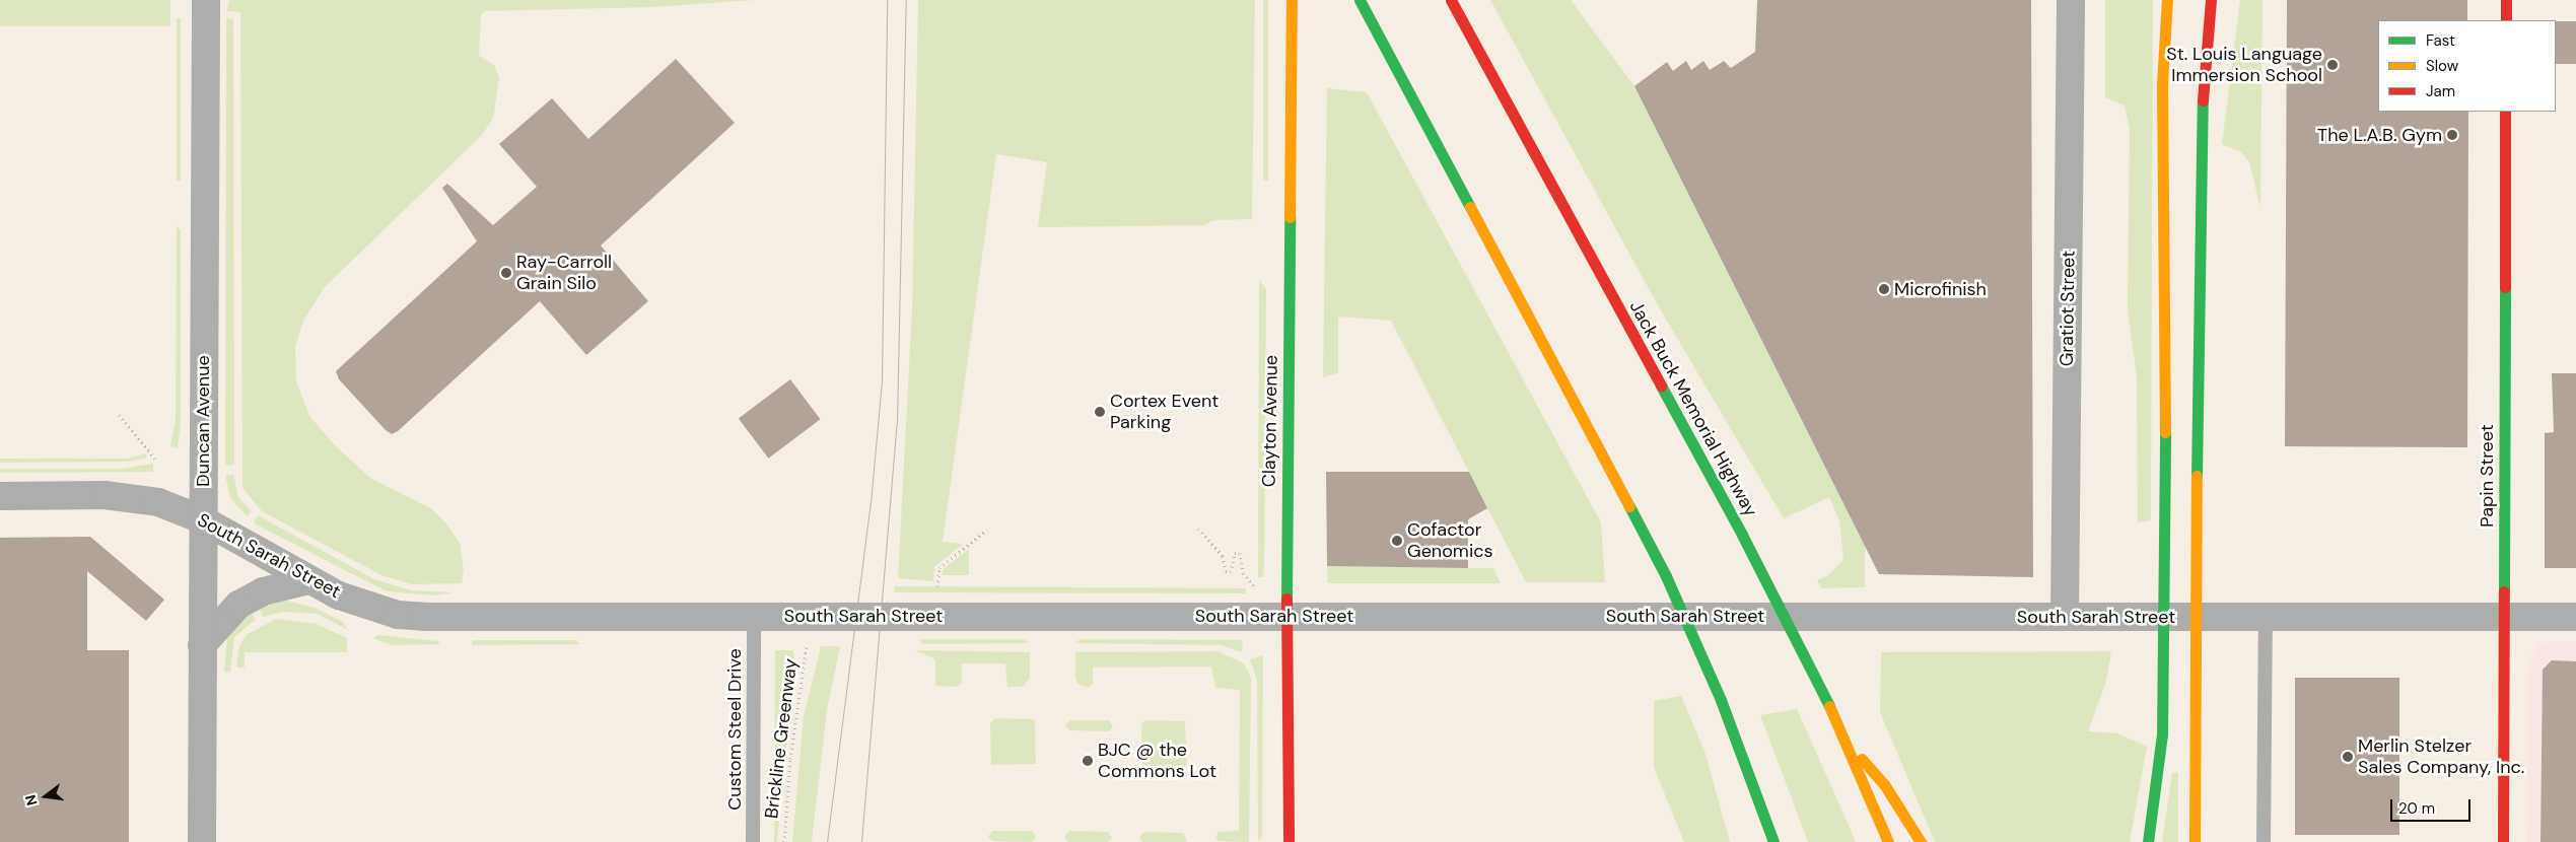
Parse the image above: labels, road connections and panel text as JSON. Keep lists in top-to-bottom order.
{
  "streets": {
    "main road": ["Jack Buck Memorial Highway", "Clayton Avenue", "Papin Street"],
    "street": ["Gratiot Street", "Duncan Avenue", "South Sarah Street"],
    "lane": ["Custom Steel Drive"],
    "path": ["Brickline Greenway"]
  },
  "crossings": [
    ["Gratiot Street", "South Sarah Street"],
    ["Duncan Avenue", "South Sarah Street"],
    ["Clayton Avenue", "South Sarah Street"],
    ["Papin Street", "South Sarah Street"],
    ["South Sarah Street", "Custom Steel Drive"]
  ],
  "places": [
    "St. Louis Language Immersion School",
    "The L.A.B. Gym",
    "Ray-Carroll Grain Silo",
    "Microfinish",
    "Cortex Event Parking",
    "Cofactor Genomics",
    "Merlin Stelzer Sales Company, Inc.",
    "BJC @ the Commons Lot"
  ],
  "legend": ["Fast", "Slow", "Jam"],
  "scale_bar": "20 m",
  "north": "left"
}
